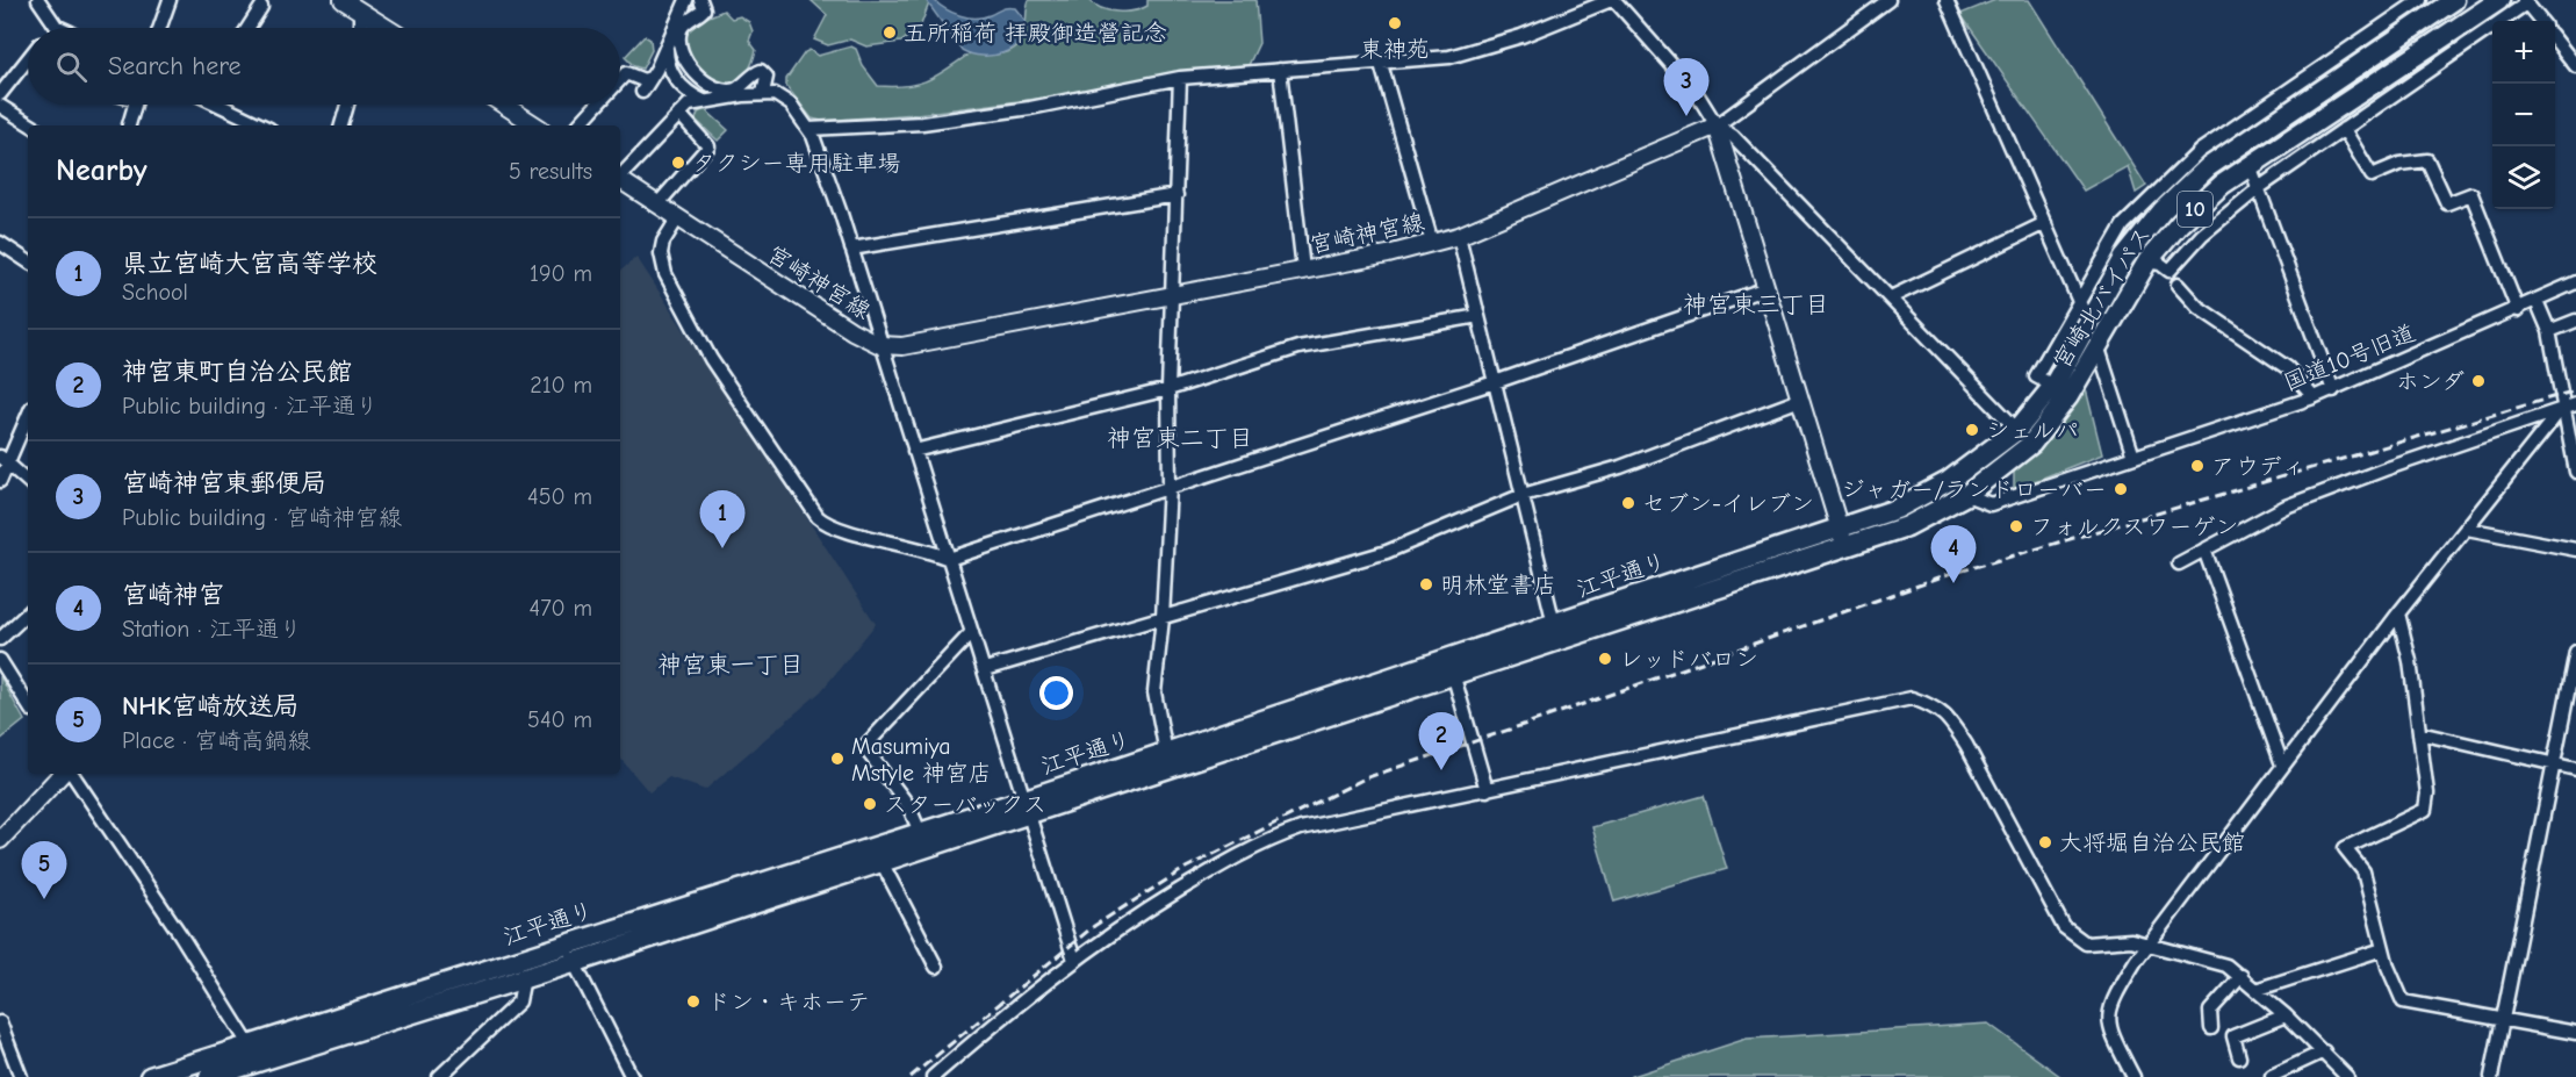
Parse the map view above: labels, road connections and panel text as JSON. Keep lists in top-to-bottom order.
{
  "streets": {
    "highway": ["10", "宮崎北バイパス", "江平通り"],
    "main road": ["宮崎神宮線"],
    "street": ["国道10号旧道"]
  },
  "crossings": [
    ["宮崎北バイパス", "国道10号旧道"],
    ["宮崎北バイパス", "江平通り"],
    ["国道10号旧道", "江平通り"]
  ],
  "districts": ["神宮東三丁目", "神宮東二丁目", "神宮東一丁目"],
  "places": [
    "東神苑",
    "五所稲荷 拝殿御造營記念",
    "タクシー専用駐車場",
    "ホンダ",
    "シェルパ",
    "アウディ",
    "ジャガー/ランドローバー",
    "セブン-イレブン",
    "フォルクスワーゲン",
    "明林堂書店",
    "レッドバロン",
    "Masumiya Mstyle 神宮店",
    "スターバックス",
    "大将堀自治公民館",
    "ドン・キホーテ"
  ],
  "page": {
    "map_buttons": ["+", "−"],
    "search": "Search here",
    "pins": [
      "3",
      "1",
      "4",
      "2",
      "5"
    ],
    "heading": ["Nearby", "5 results"],
    "list": [
      {
        "mark": "1",
        "name": "県立宮崎大宮高等学校",
        "note": "School",
        "value": "190 m"
      },
      {
        "mark": "2",
        "name": "神宮東町自治公民館",
        "note": "Public building · 江平通り",
        "value": "210 m"
      },
      {
        "mark": "3",
        "name": "宮崎神宮東郵便局",
        "note": "Public building · 宮崎神宮線",
        "value": "450 m"
      },
      {
        "mark": "4",
        "name": "宮崎神宮",
        "note": "Station · 江平通り",
        "value": "470 m"
      },
      {
        "mark": "5",
        "name": "NHK宮崎放送局",
        "note": "Place · 宮崎高鍋線",
        "value": "540 m"
      }
    ]
  }
}
